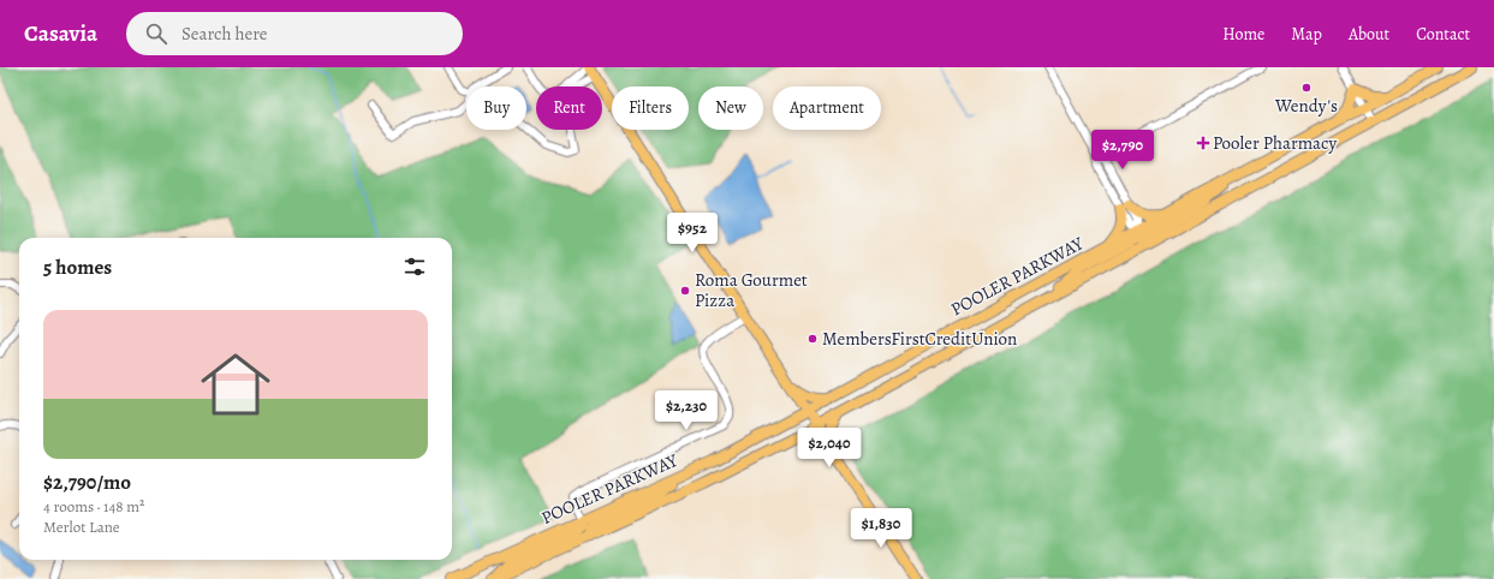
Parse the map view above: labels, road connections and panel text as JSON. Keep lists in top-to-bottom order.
{
  "streets": {
    "main road": ["POOLER PARKWAY"]
  },
  "places": {
    "other": ["Wendy's", "Roma Gourmet Pizza", "MembersFirstCreditUnion"],
    "health": ["Pooler Pharmacy"]
  },
  "page": {
    "header": "Casavia",
    "search": "Search here",
    "nav": [
      "Home",
      "Map",
      "About",
      "Contact"
    ],
    "chip": [
      "Buy",
      "Rent",
      "Filters",
      "New",
      "Apartment"
    ],
    "price": [
      "$2,790",
      "$952",
      "$2,230",
      "$2,040",
      "$1,830"
    ],
    "heading": "5 homes",
    "list": [
      {
        "name": "$2,790/mo",
        "note": "4 rooms · 148 m² · Merlot Lane"
      }
    ]
  }
}
